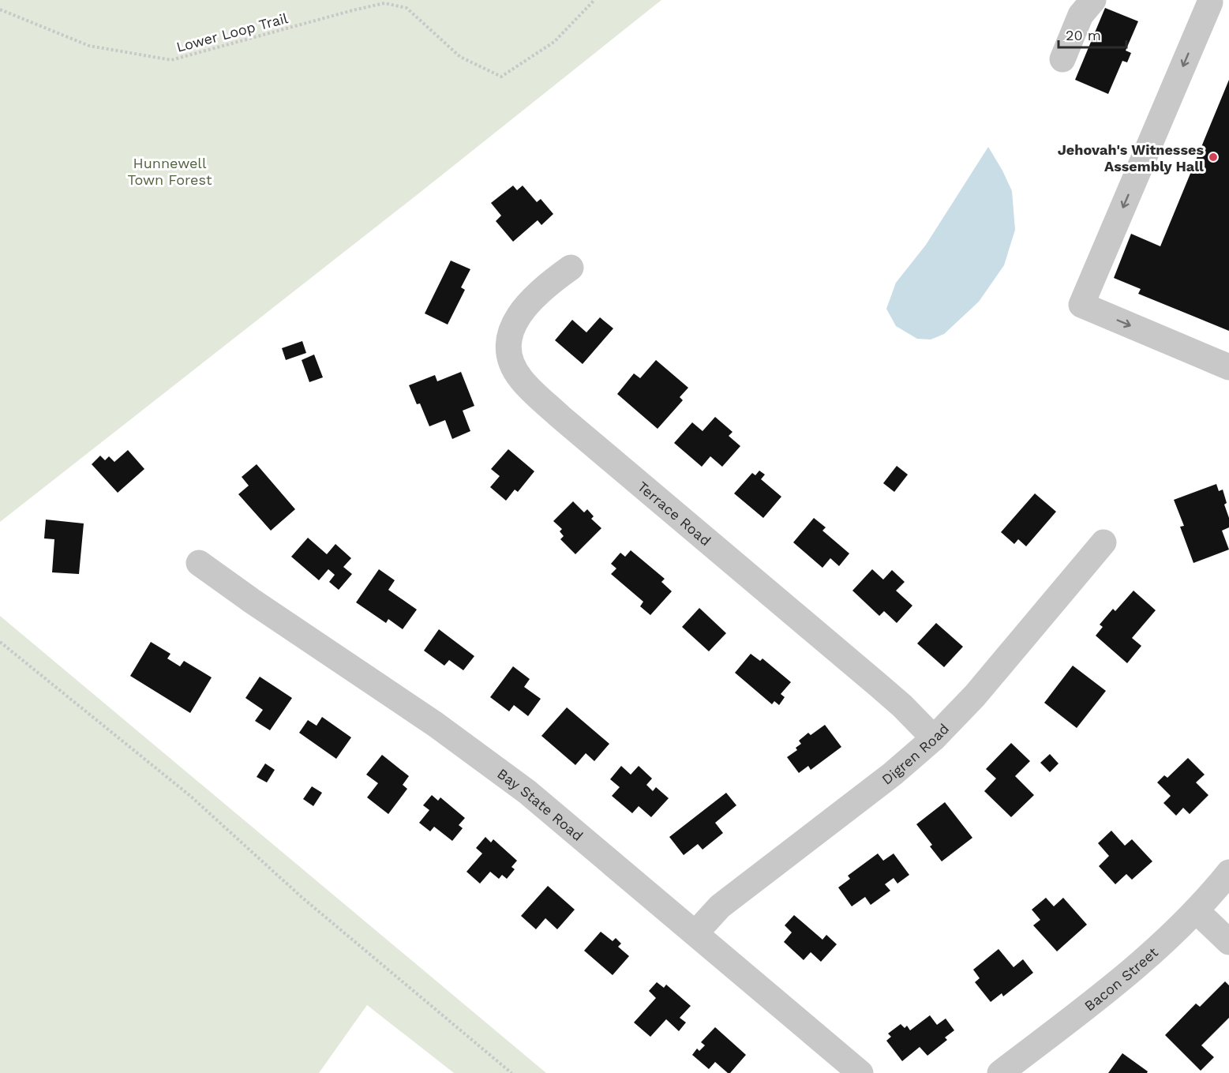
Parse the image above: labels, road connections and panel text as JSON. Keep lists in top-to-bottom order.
{
  "streets": {
    "street": [
      "Terrace Road",
      "Digren Road",
      "Bay State Road",
      "Bacon Street"
    ],
    "path": ["Lower Loop Trail"]
  },
  "crossings": [
    ["Terrace Road", "Digren Road"],
    ["Digren Road", "Bay State Road"]
  ],
  "parks": ["Hunnewell Town Forest"],
  "places": ["Jehovah's Witnesses Assembly Hall"],
  "scale_bar": "20 m"
}
